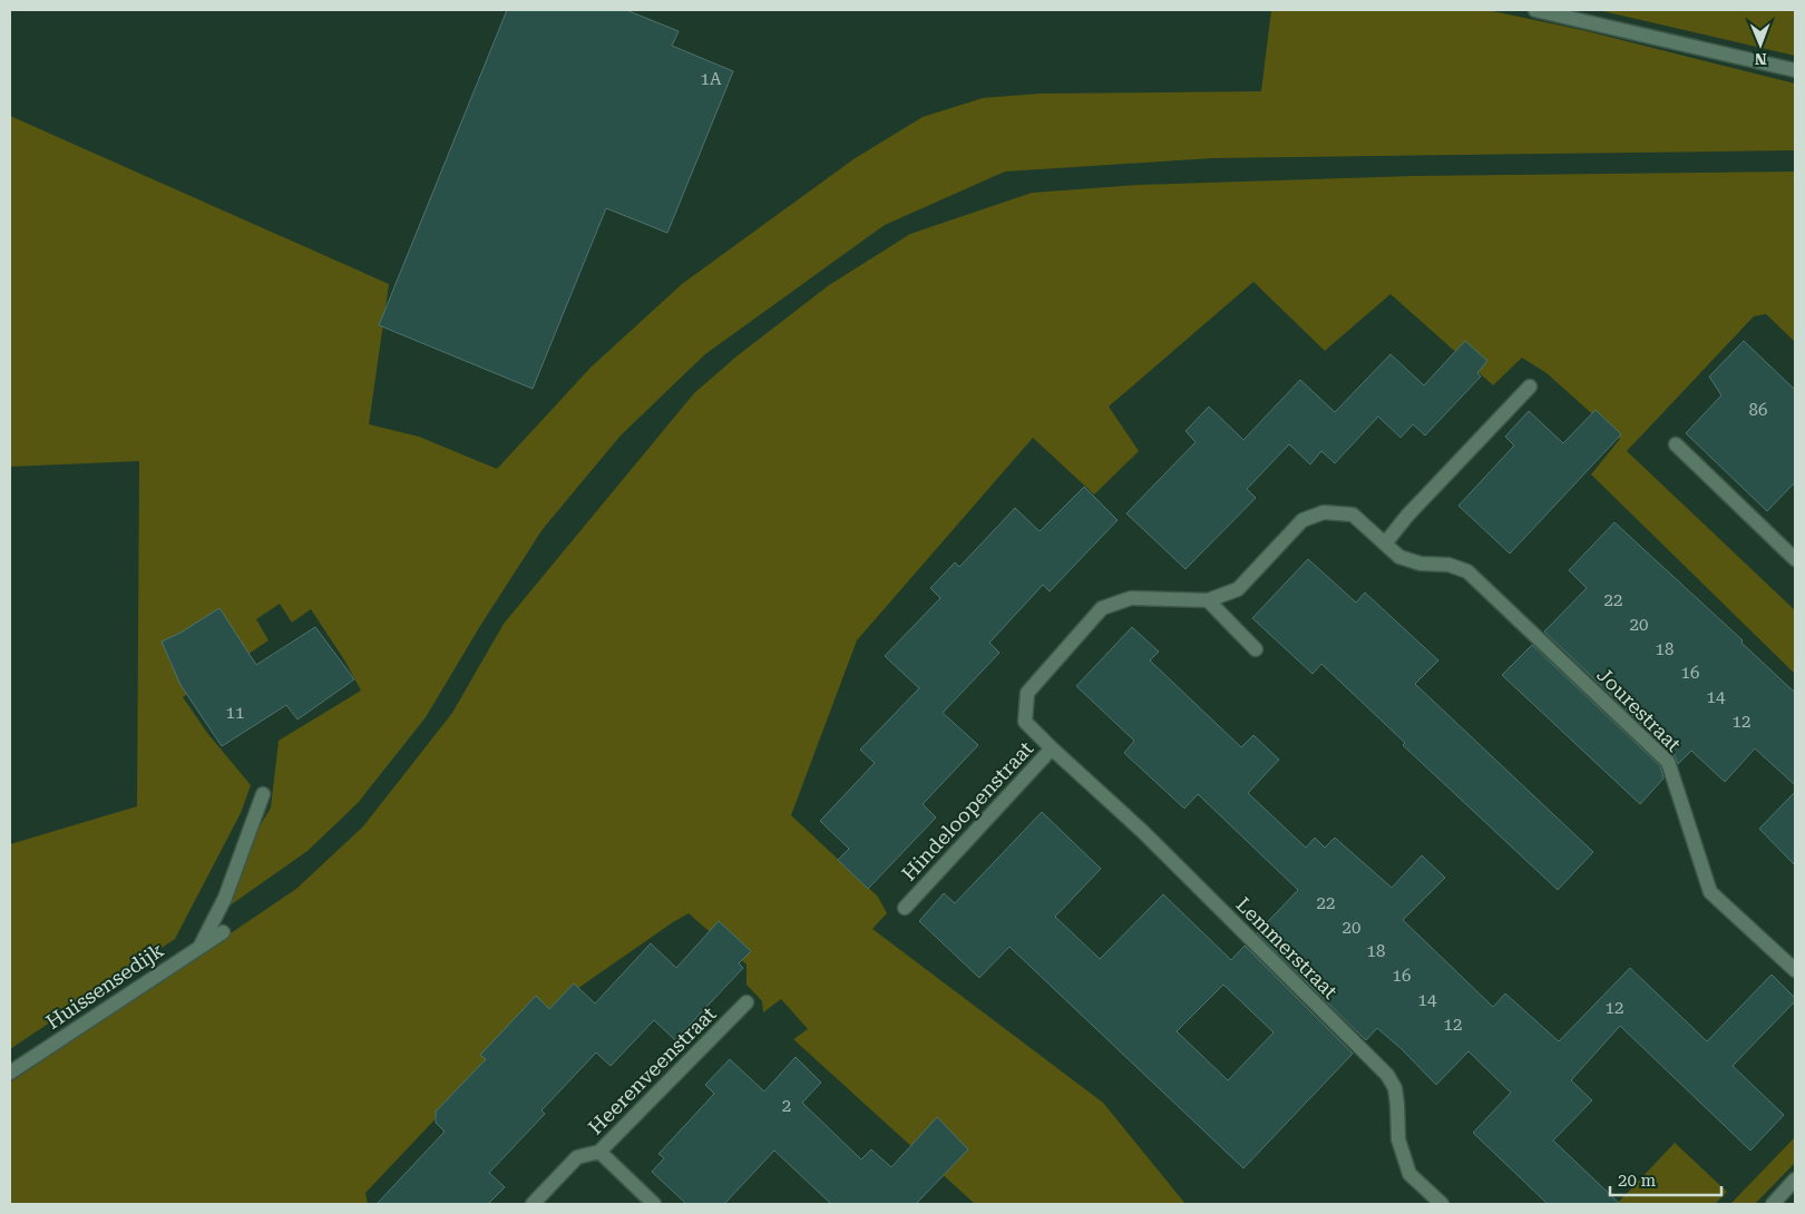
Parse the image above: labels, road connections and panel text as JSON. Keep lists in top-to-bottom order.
{
  "streets": {
    "street": [
      "Jourestraat",
      "Hindeloopenstraat",
      "Lemmerstraat",
      "Huissensedijk",
      "Heerenveenstraat"
    ]
  },
  "crossings": [
    ["Jourestraat", "Hindeloopenstraat"],
    ["Hindeloopenstraat", "Lemmerstraat"]
  ],
  "house_numbers": [
    "1A",
    "86",
    "22",
    "20",
    "18",
    "16",
    "14",
    "11",
    "12",
    "22",
    "20",
    "18",
    "16",
    "14",
    "12",
    "12",
    "2"
  ],
  "scale_bar": "20 m",
  "north": "bottom"
}
